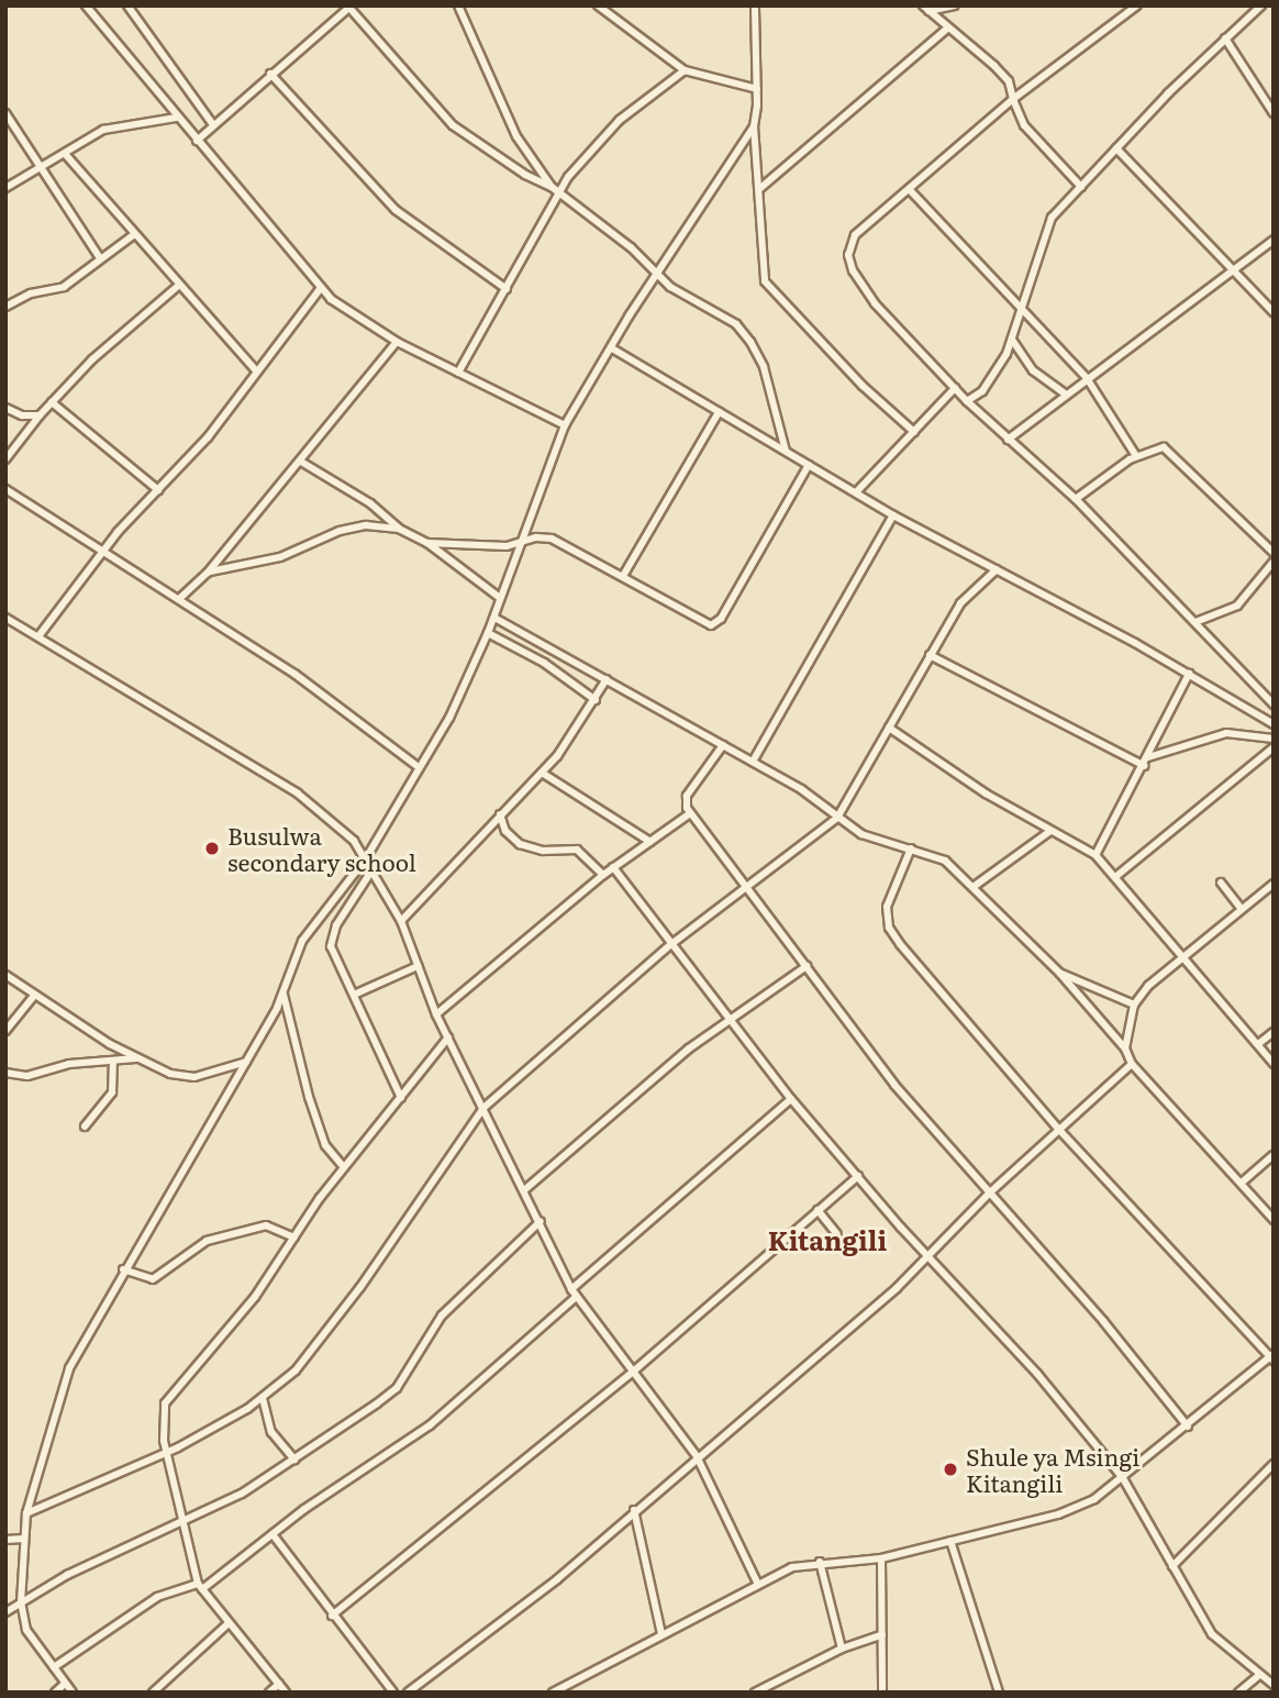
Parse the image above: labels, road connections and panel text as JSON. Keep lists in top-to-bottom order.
{
  "districts": ["Kitangili"],
  "places": ["Busulwa secondary school", "Shule ya Msingi Kitangili"]
}
